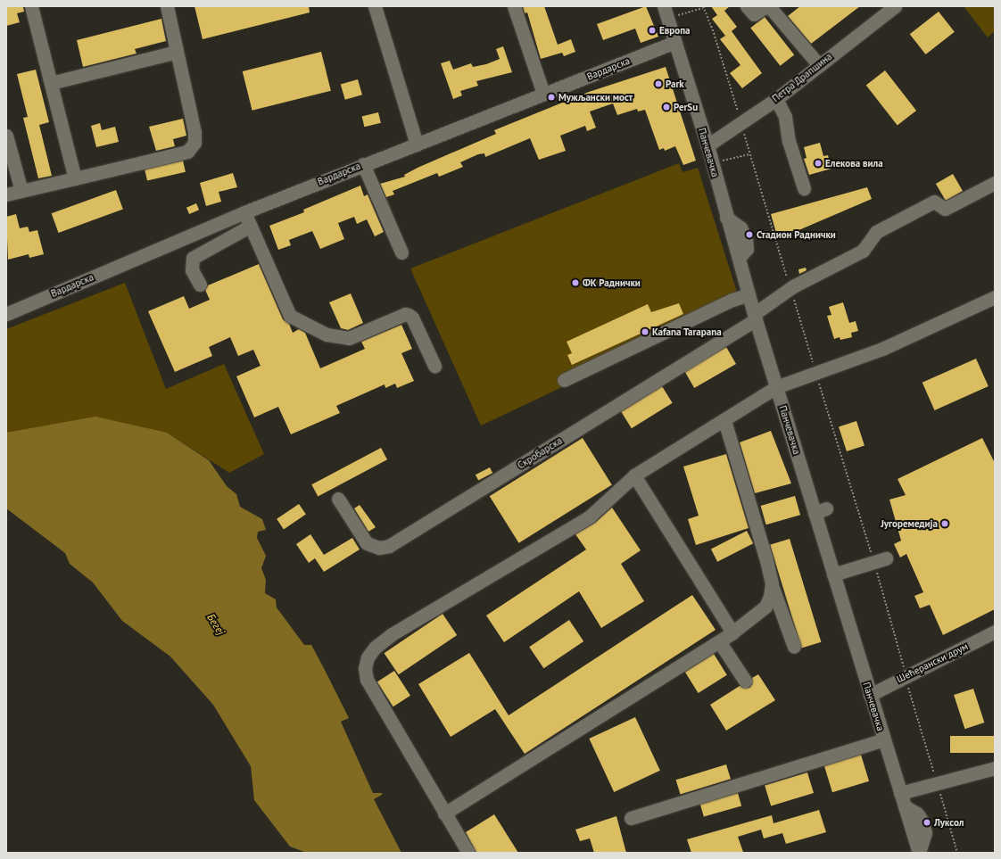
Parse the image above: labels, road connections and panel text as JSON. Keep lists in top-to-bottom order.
{
  "streets": {
    "street": [
      "Вардарска",
      "Петра Драпшина",
      "Панчевачка",
      "Скробарска",
      "Шећерански друм"
    ]
  },
  "crossings": [
    ["Вардарска", "Панчевачка"],
    ["Петра Драпшина", "Панчевачка"],
    ["Панчевачка", "Скробарска"],
    ["Панчевачка", "Шећерански друм"]
  ],
  "water": ["Бегеј"],
  "places": [
    "Европа",
    "Park",
    "Мужљански мост",
    "PerSu",
    "Елекова вила",
    "Стадион Раднички",
    "ФК Раднички",
    "Kafana Tarapana",
    "Југоремедија",
    "Луксол"
  ]
}
